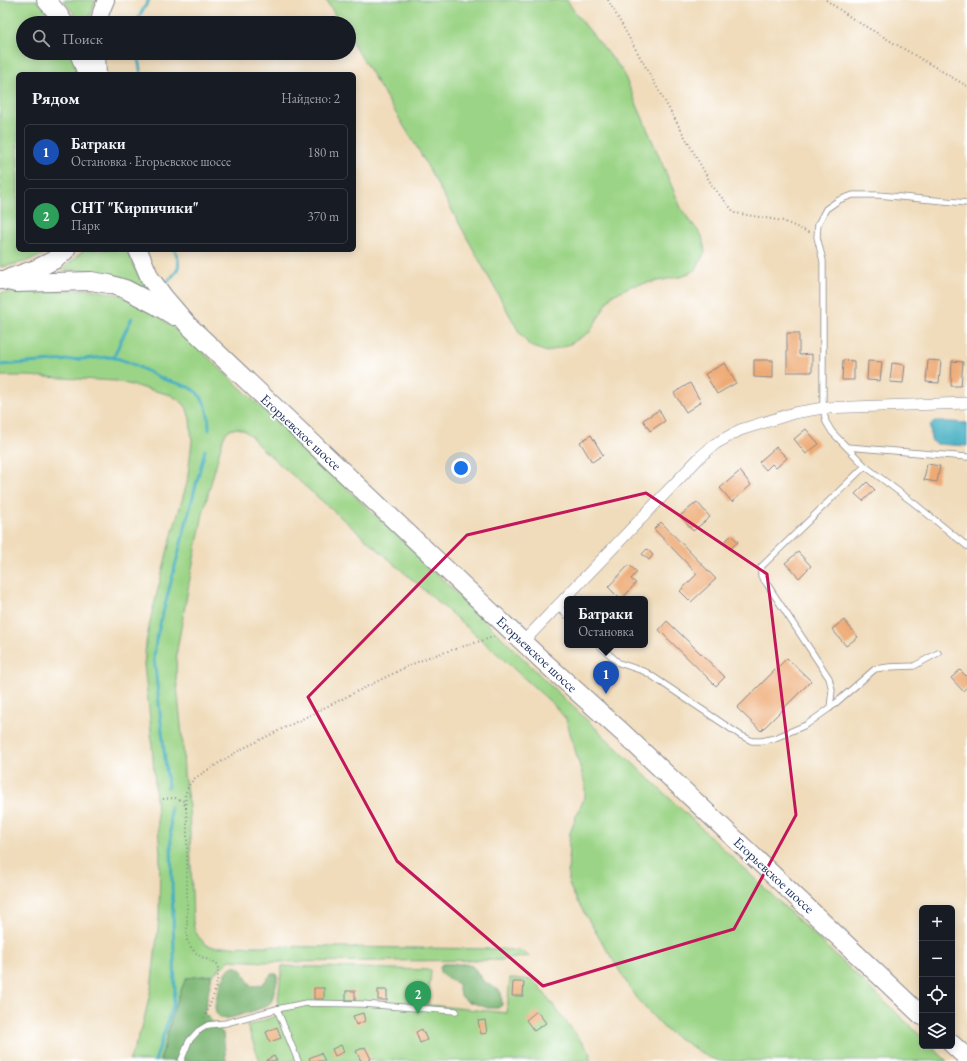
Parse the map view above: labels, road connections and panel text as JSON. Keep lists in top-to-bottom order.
{
  "streets": {
    "main road": ["Егорьевское шоссе"]
  },
  "page": {
    "search": "Поиск",
    "heading": ["Рядом", "Найдено: 2"],
    "list": [
      {
        "mark": "1",
        "name": "Батраки",
        "note": "Остановка · Егорьевское шоссе",
        "value": "180 m"
      },
      {
        "mark": "2",
        "name": "СНТ \"Кирпичики\"",
        "note": "Парк",
        "value": "370 m"
      }
    ],
    "popup": ["Батраки", "Остановка"],
    "pins": ["1", "2"],
    "map_buttons": ["+", "−"]
  }
}
